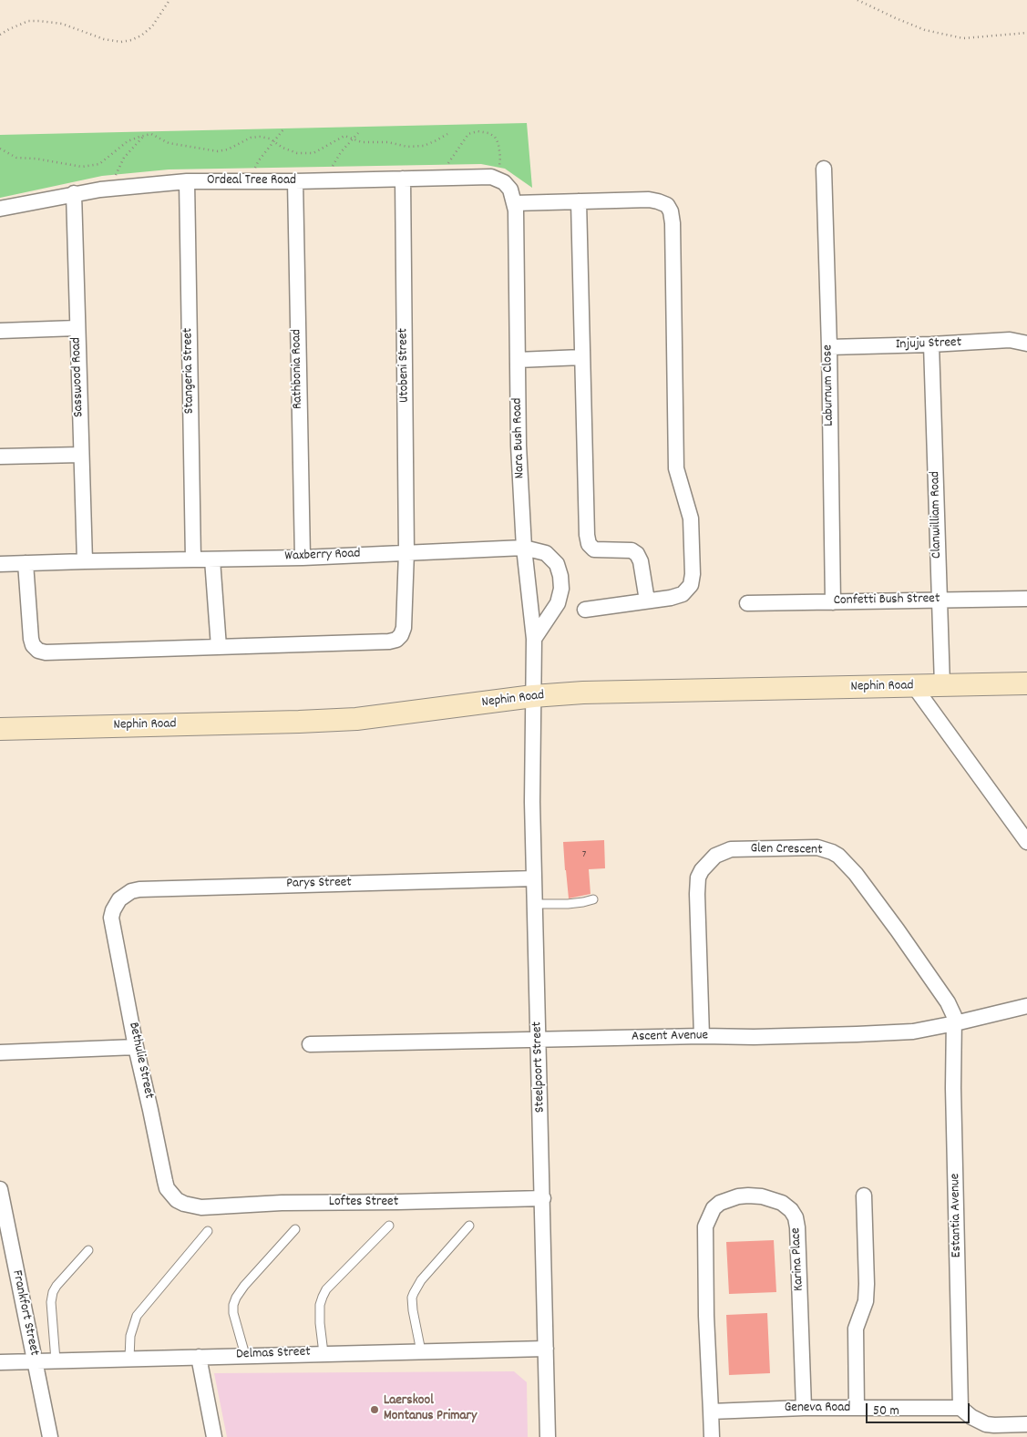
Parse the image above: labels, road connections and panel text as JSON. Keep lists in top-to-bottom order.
{
  "streets": {
    "street": [
      "Ordeal Tree Road",
      "Injuju Street",
      "Utobeni Street",
      "Rathbonia Road",
      "Stangeria Street",
      "Sasswood Road",
      "Laburnum Close",
      "Nara Bush Road",
      "Clanwilliam Road",
      "Waxberry Road",
      "Confetti Bush Street",
      "Nephin Road",
      "Glen Crescent",
      "Parys Street",
      "Ascent Avenue",
      "Bethulie Street",
      "Steelpoort Street",
      "Loftes Street",
      "Estantia Avenue",
      "Karina Place",
      "Frankfort Street",
      "Delmas Street",
      "Geneva Road"
    ]
  },
  "crossings": [
    ["Ordeal Tree Road", "Utobeni Street"],
    ["Ordeal Tree Road", "Rathbonia Road"],
    ["Ordeal Tree Road", "Stangeria Street"],
    ["Ordeal Tree Road", "Sasswood Road"],
    ["Ordeal Tree Road", "Nara Bush Road"],
    ["Injuju Street", "Laburnum Close"],
    ["Injuju Street", "Clanwilliam Road"],
    ["Utobeni Street", "Waxberry Road"],
    ["Rathbonia Road", "Waxberry Road"],
    ["Stangeria Street", "Waxberry Road"],
    ["Sasswood Road", "Waxberry Road"],
    ["Laburnum Close", "Confetti Bush Street"],
    ["Nara Bush Road", "Waxberry Road"],
    ["Nara Bush Road", "Nephin Road"],
    ["Nara Bush Road", "Steelpoort Street"],
    ["Clanwilliam Road", "Confetti Bush Street"],
    ["Clanwilliam Road", "Nephin Road"],
    ["Nephin Road", "Steelpoort Street"],
    ["Glen Crescent", "Ascent Avenue"],
    ["Glen Crescent", "Estantia Avenue"],
    ["Parys Street", "Bethulie Street"],
    ["Parys Street", "Steelpoort Street"],
    ["Ascent Avenue", "Steelpoort Street"],
    ["Ascent Avenue", "Estantia Avenue"],
    ["Bethulie Street", "Loftes Street"],
    ["Steelpoort Street", "Loftes Street"],
    ["Steelpoort Street", "Delmas Street"],
    ["Estantia Avenue", "Geneva Road"],
    ["Karina Place", "Geneva Road"],
    ["Frankfort Street", "Delmas Street"]
  ],
  "places": ["Laerskool Montanus Primary"],
  "house_numbers": ["7"],
  "scale_bar": "50 m"
}
